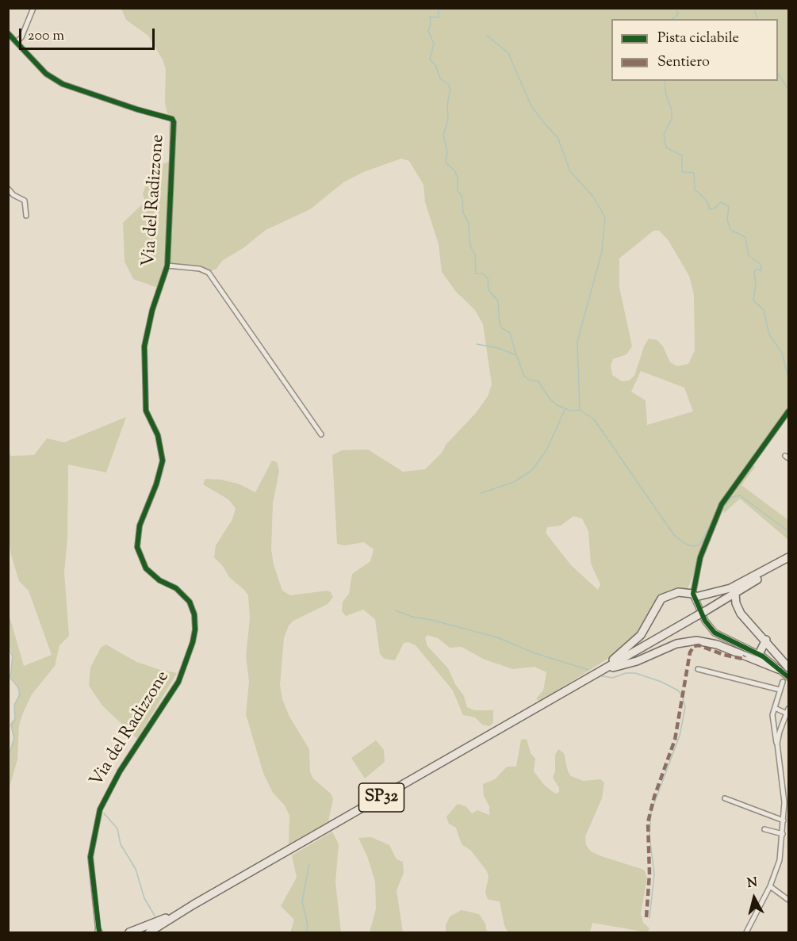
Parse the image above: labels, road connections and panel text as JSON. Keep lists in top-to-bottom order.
{
  "streets": {
    "main road": ["SP32"],
    "street": ["Via del Radizzone"]
  },
  "legend": ["Pista ciclabile", "Sentiero"],
  "scale_bar": "200 m",
  "north": "top"
}
